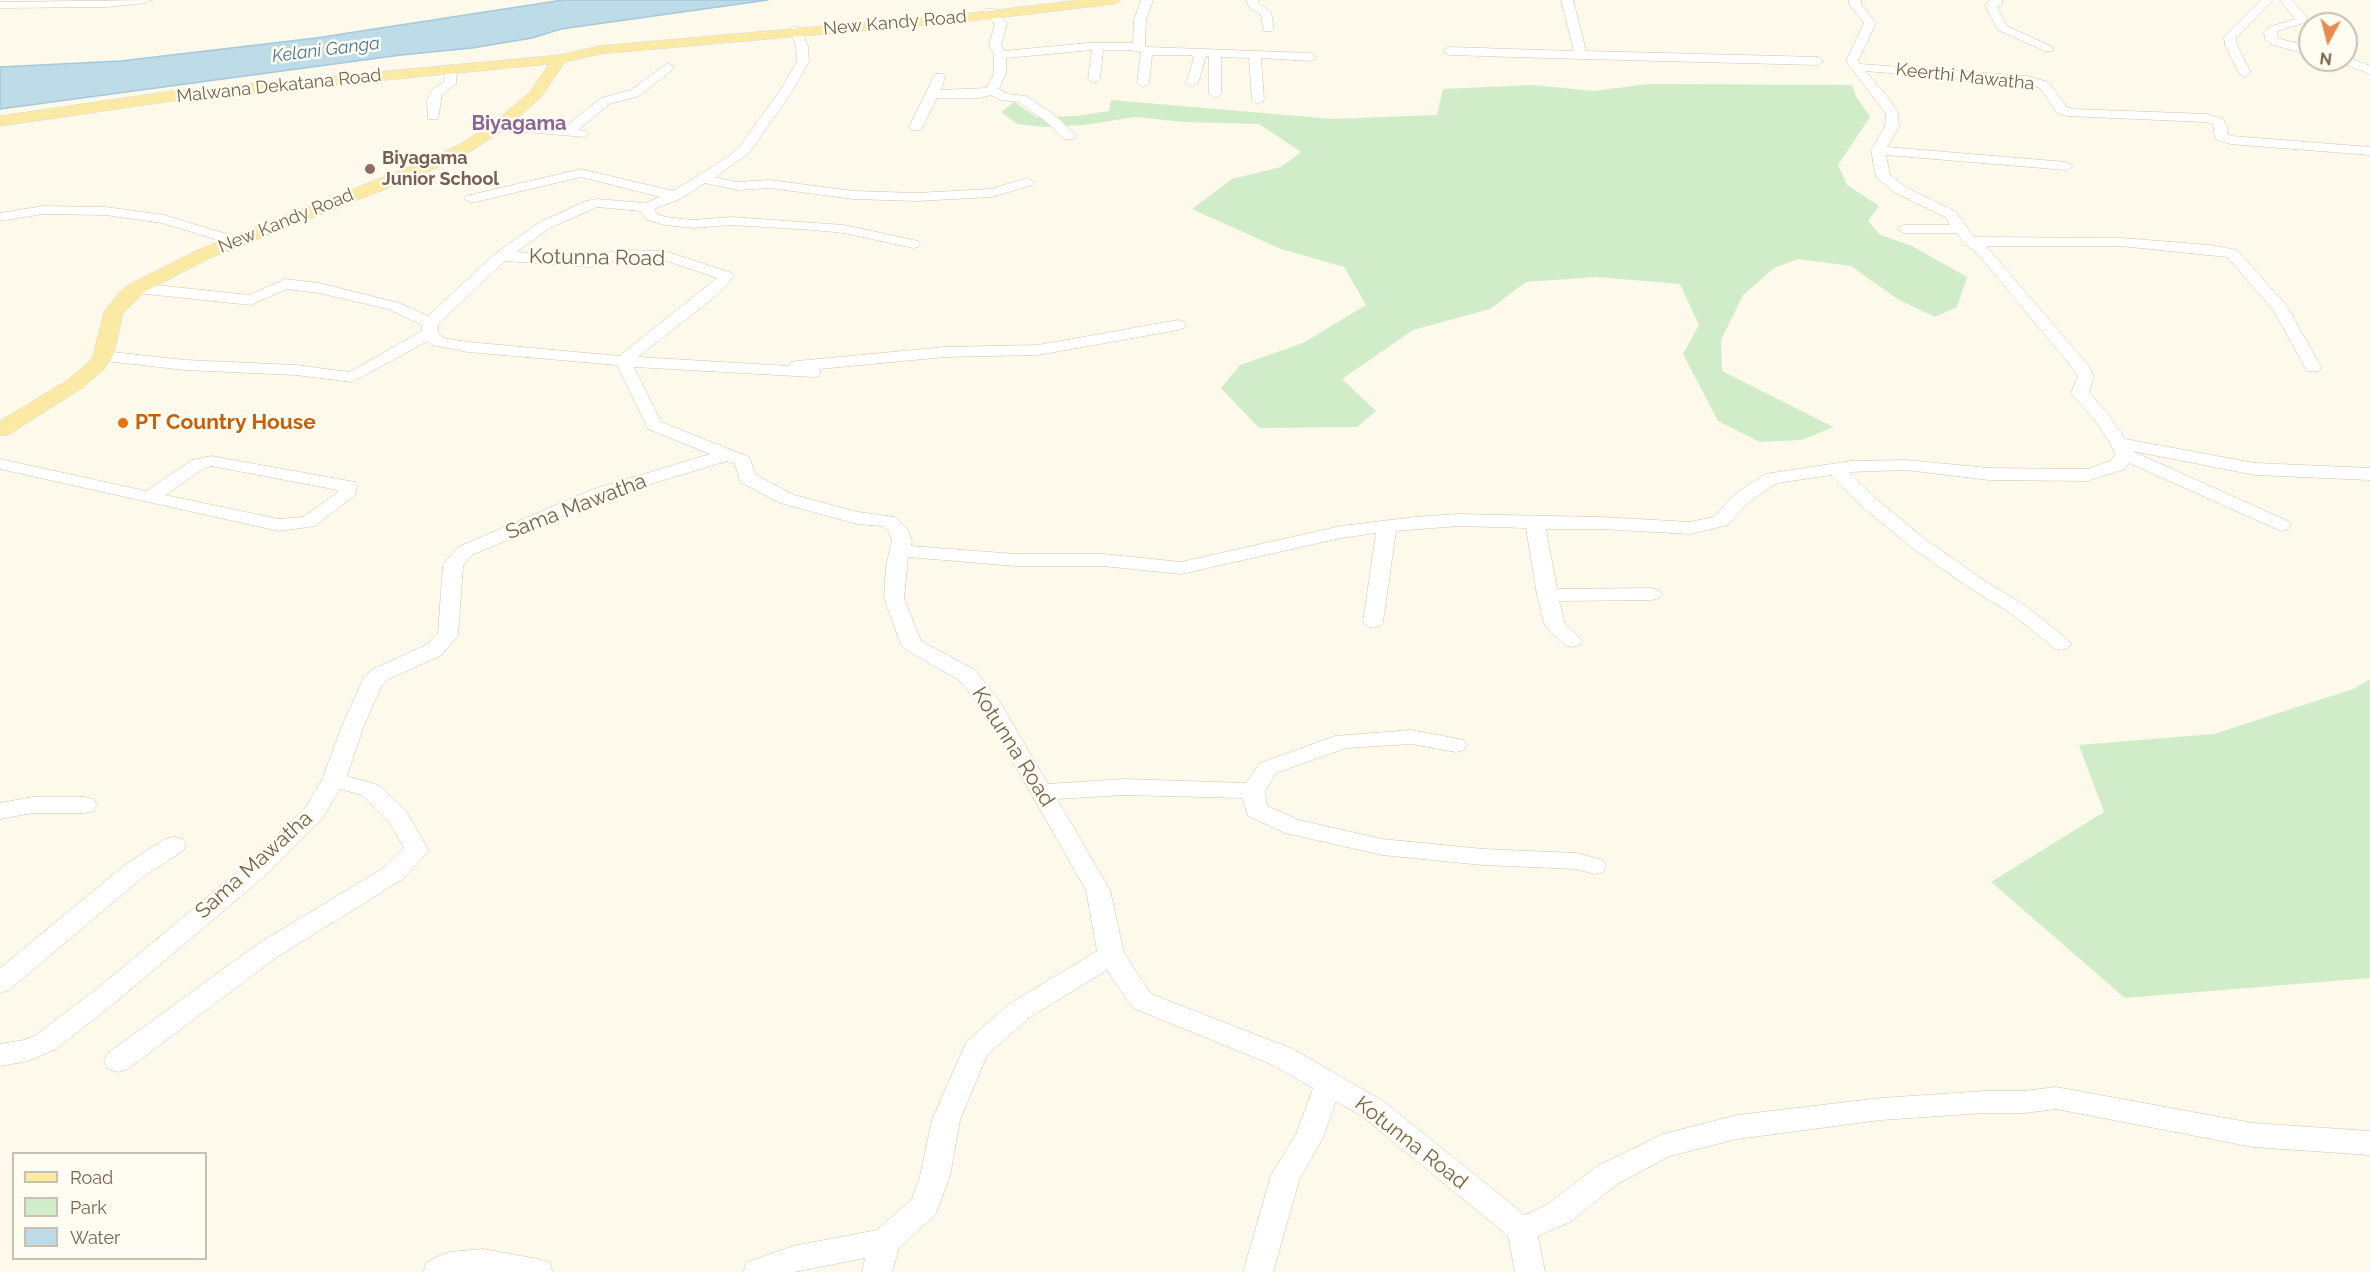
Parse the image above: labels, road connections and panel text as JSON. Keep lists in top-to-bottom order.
{
  "streets": {
    "main road": ["New Kandy Road", "Malwana Dekatana Road"],
    "street": ["Keerthi Mawatha", "Kotunna Road", "Sama Mawatha"]
  },
  "crossings": [
    ["New Kandy Road", "Malwana Dekatana Road"],
    ["New Kandy Road", "Kotunna Road"]
  ],
  "districts": ["Biyagama"],
  "water": ["Kelani Ganga"],
  "places": ["Biyagama Junior School", "PT Country House"],
  "legend": ["Road", "Park", "Water"],
  "north": "bottom"
}
